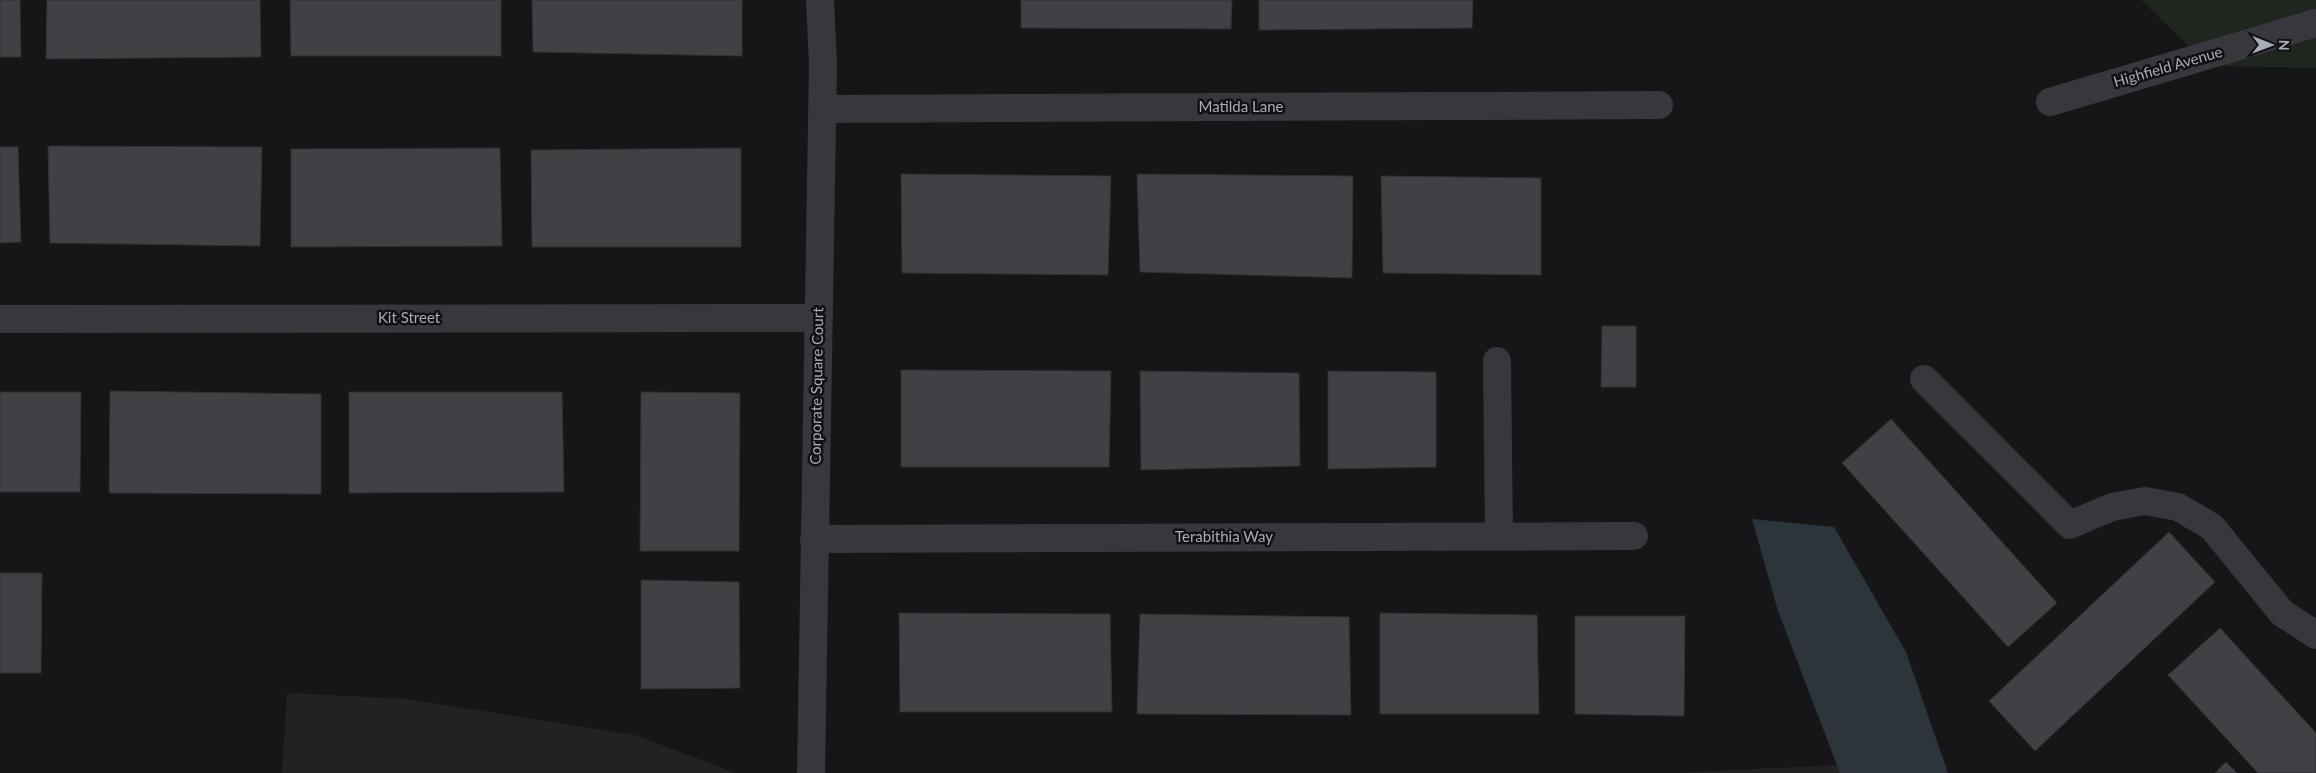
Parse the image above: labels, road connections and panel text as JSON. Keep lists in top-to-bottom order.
{
  "streets": {
    "street": [
      "Highfield Avenue",
      "Matilda Lane",
      "Kit Street",
      "Corporate Square Court",
      "Terabithia Way"
    ]
  },
  "crossings": [
    ["Matilda Lane", "Corporate Square Court"],
    ["Kit Street", "Corporate Square Court"],
    ["Corporate Square Court", "Terabithia Way"]
  ],
  "north": "right"
}
